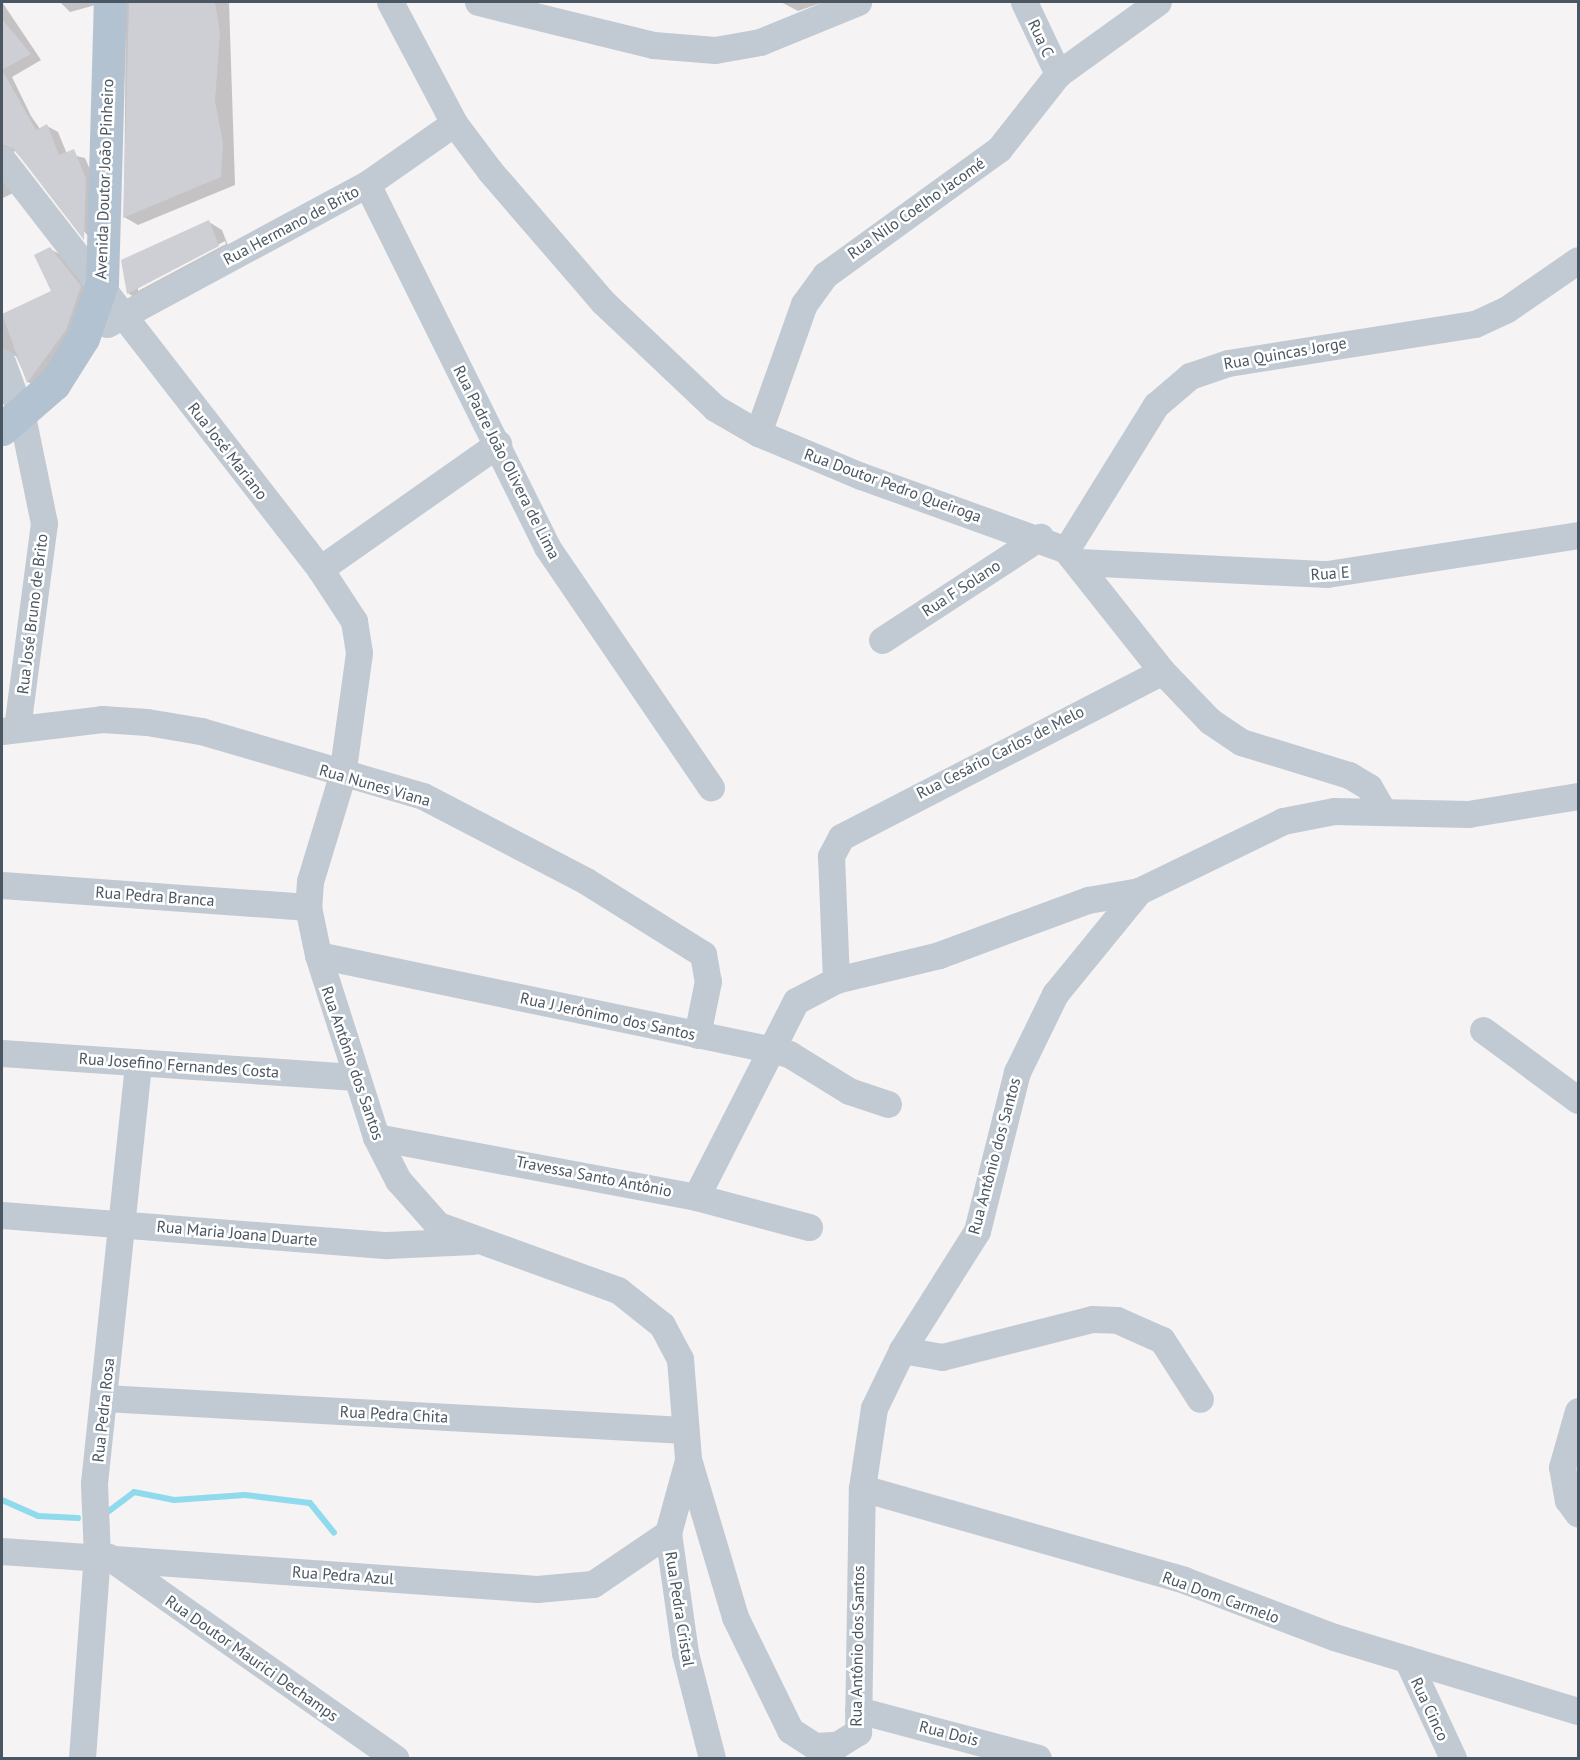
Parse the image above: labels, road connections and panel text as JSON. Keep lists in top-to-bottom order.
{
  "streets": {
    "main road": ["Avenida Doutor João Pinheiro"],
    "street": [
      "Rua C",
      "Rua Nilo Coelho Jacomé",
      "Rua Hermano de Brito",
      "Rua Quincas Jorge",
      "Rua José Mariano",
      "Rua Padre João Olivera de Lima",
      "Rua Doutor Pedro Queiroga",
      "Rua E",
      "Rua F Solano",
      "Rua José Bruno de Brito",
      "Rua Cesário Carlos de Melo",
      "Rua Nunes Viana",
      "Rua Pedra Branca",
      "Rua J Jerônimo dos Santos",
      "Rua Antônio dos Santos",
      "Rua Josefino Fernandes Costa",
      "Travessa Santo Antônio",
      "Rua Maria Joana Duarte",
      "Rua Pedra Rosa",
      "Rua Pedra Chita",
      "Rua Pedra Azul",
      "Rua Dom Carmelo",
      "Rua Pedra Cristal",
      "Rua Doutor Maurici Dechamps",
      "Rua Cinco",
      "Rua Dois"
    ]
  },
  "crossings": [
    ["Rua C", "Rua Nilo Coelho Jacomé"],
    ["Avenida Doutor João Pinheiro", "Rua Hermano de Brito"],
    ["Avenida Doutor João Pinheiro", "Rua José Mariano"],
    ["Avenida Doutor João Pinheiro", "Rua José Bruno de Brito"],
    ["Rua Nilo Coelho Jacomé", "Rua Doutor Pedro Queiroga"],
    ["Rua Hermano de Brito", "Rua José Mariano"],
    ["Rua Hermano de Brito", "Rua Padre João Olivera de Lima"],
    ["Rua Hermano de Brito", "Rua Doutor Pedro Queiroga"],
    ["Rua Quincas Jorge", "Rua Doutor Pedro Queiroga"],
    ["Rua Quincas Jorge", "Rua E"],
    ["Rua José Mariano", "Rua Nunes Viana"],
    ["Rua José Mariano", "Rua Antônio dos Santos"],
    ["Rua Doutor Pedro Queiroga", "Rua E"],
    ["Rua Doutor Pedro Queiroga", "Rua F Solano"],
    ["Rua Doutor Pedro Queiroga", "Rua Cesário Carlos de Melo"],
    ["Rua Doutor Pedro Queiroga", "Rua Antônio dos Santos"],
    ["Rua José Bruno de Brito", "Rua Nunes Viana"],
    ["Rua Nunes Viana", "Rua J Jerônimo dos Santos"],
    ["Rua Nunes Viana", "Rua Antônio dos Santos"],
    ["Rua Pedra Branca", "Rua Antônio dos Santos"],
    ["Rua J Jerônimo dos Santos", "Rua Antônio dos Santos"],
    ["Rua Antônio dos Santos", "Rua Josefino Fernandes Costa"],
    ["Rua Antônio dos Santos", "Travessa Santo Antônio"],
    ["Rua Antônio dos Santos", "Rua Maria Joana Duarte"],
    ["Rua Antônio dos Santos", "Rua Pedra Chita"],
    ["Rua Antônio dos Santos", "Rua Dom Carmelo"],
    ["Rua Antônio dos Santos", "Rua Pedra Cristal"],
    ["Rua Antônio dos Santos", "Rua Dois"],
    ["Rua Josefino Fernandes Costa", "Rua Pedra Rosa"],
    ["Rua Maria Joana Duarte", "Rua Pedra Rosa"],
    ["Rua Pedra Rosa", "Rua Pedra Chita"],
    ["Rua Pedra Rosa", "Rua Pedra Azul"],
    ["Rua Pedra Rosa", "Rua Doutor Maurici Dechamps"],
    ["Rua Pedra Azul", "Rua Pedra Cristal"],
    ["Rua Pedra Azul", "Rua Doutor Maurici Dechamps"],
    ["Rua Dom Carmelo", "Rua Cinco"]
  ]
}
